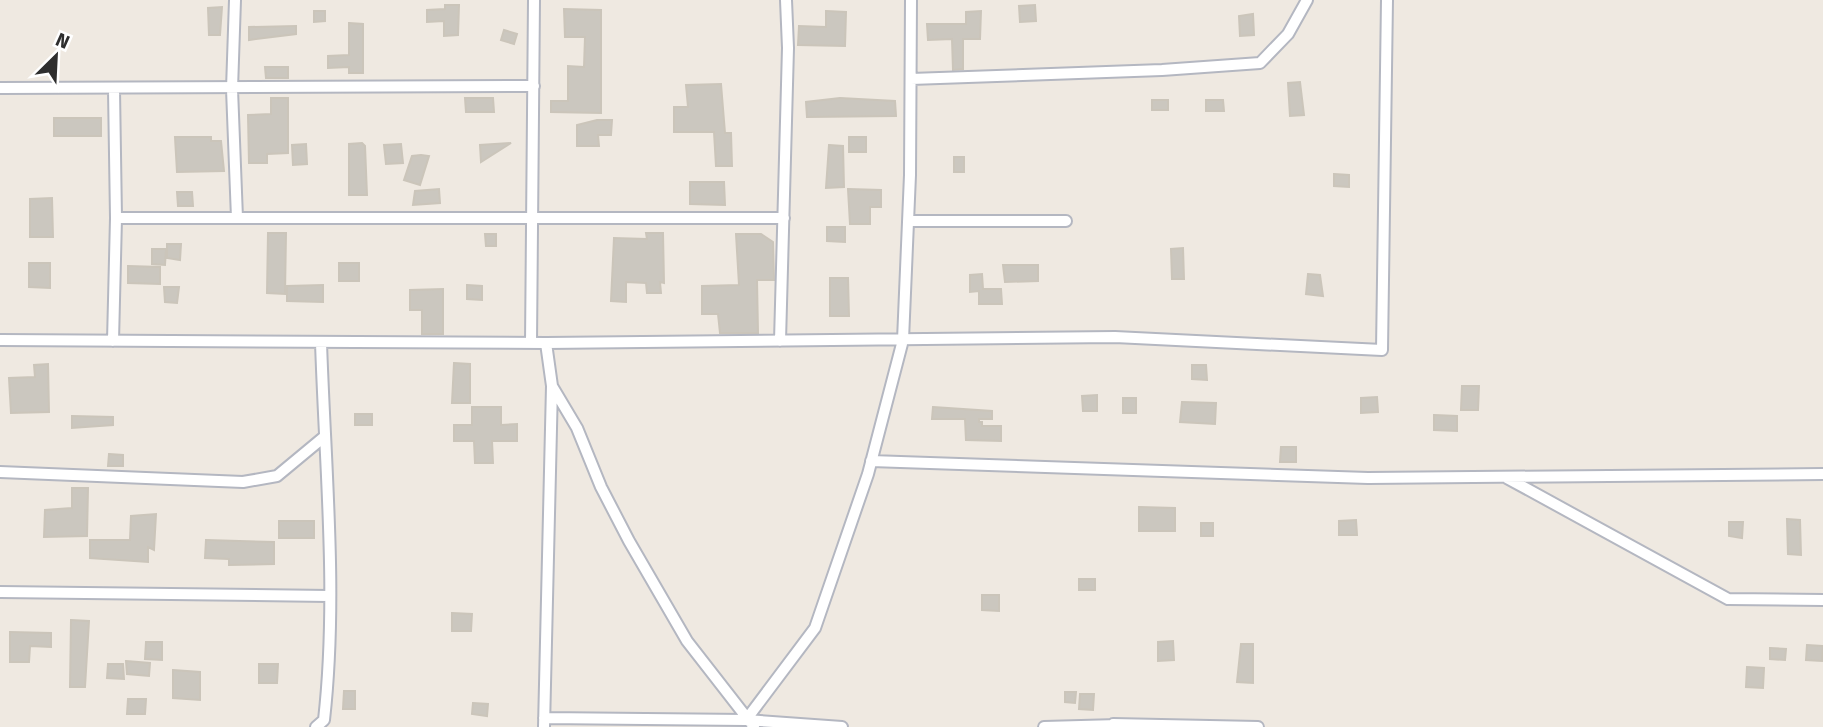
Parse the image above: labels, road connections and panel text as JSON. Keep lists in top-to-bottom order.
{
  "north": "top right"
}
